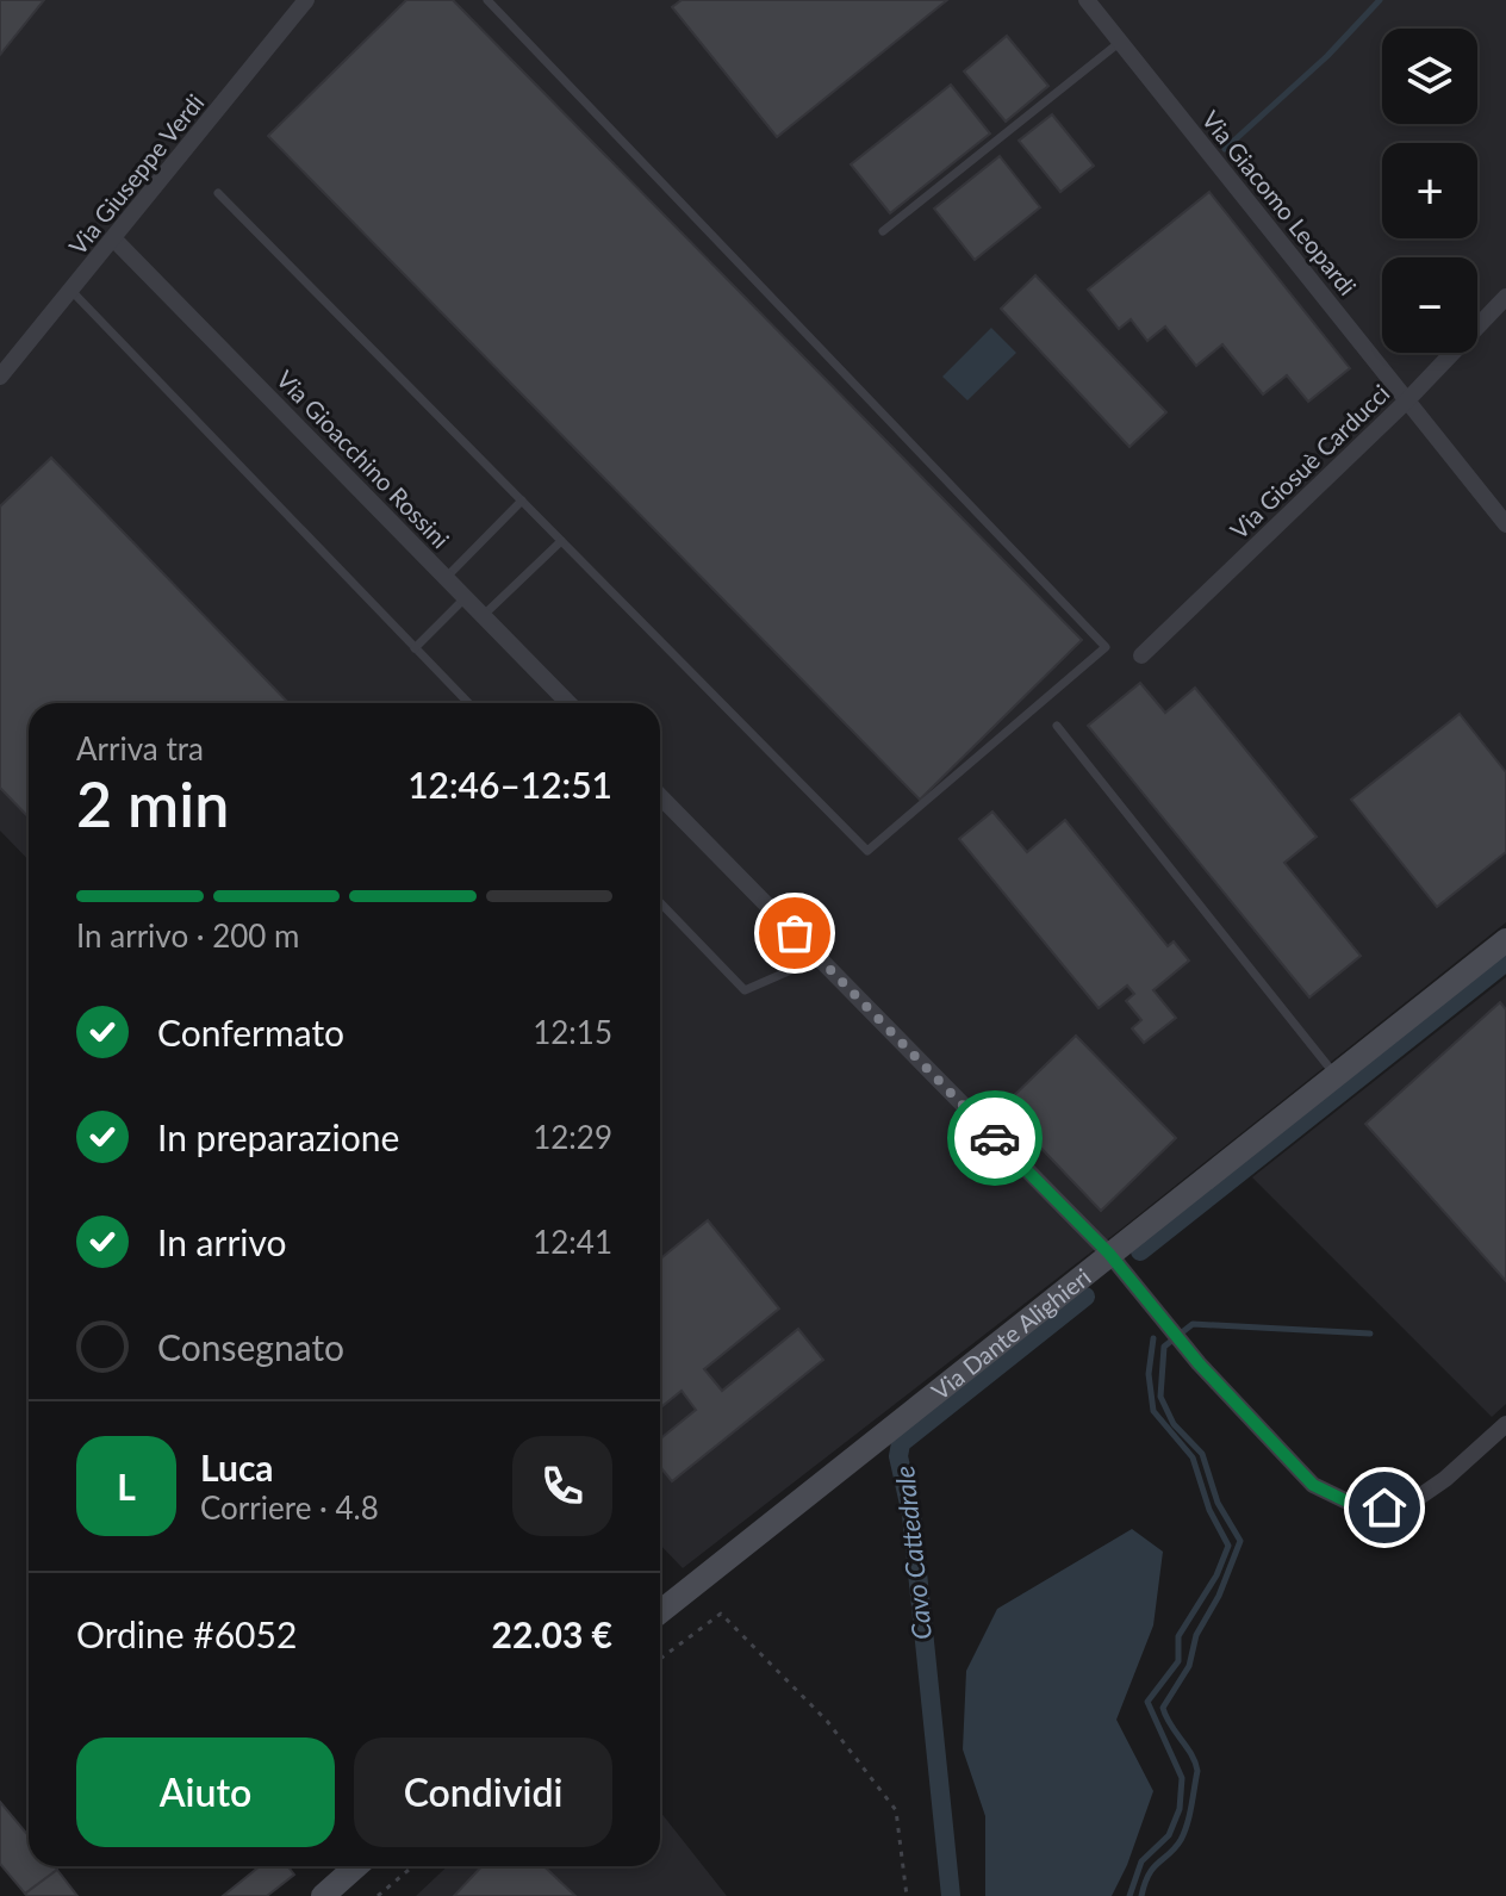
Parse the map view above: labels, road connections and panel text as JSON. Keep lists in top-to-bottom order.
{
  "streets": {
    "main road": ["Via Dante Alighieri"],
    "street": [
      "Via Giuseppe Verdi",
      "Via Giacomo Leopardi",
      "Via Gioacchino Rossini",
      "Via Giosuè Carducci"
    ]
  },
  "crossings": [
    ["Via Giuseppe Verdi", "Via Gioacchino Rossini"],
    ["Via Giacomo Leopardi", "Via Giosuè Carducci"]
  ],
  "water": ["Cavo Cattedrale"],
  "page": {
    "map_buttons": ["+", "−"],
    "heading": ["2 min", "Arriva tra", "12:46–12:51"],
    "panel": [
      "Luca",
      "Corriere · 4.8",
      "Ordine #6052",
      "22.03 €"
    ],
    "bar": "In arrivo · 200 m",
    "list": [
      ["Confermato", "12:15"],
      ["In preparazione", "12:29"],
      ["In arrivo", "12:41"],
      "Consegnato"
    ],
    "round": "L",
    "buttons": ["Aiuto", "Condividi"]
  }
}
